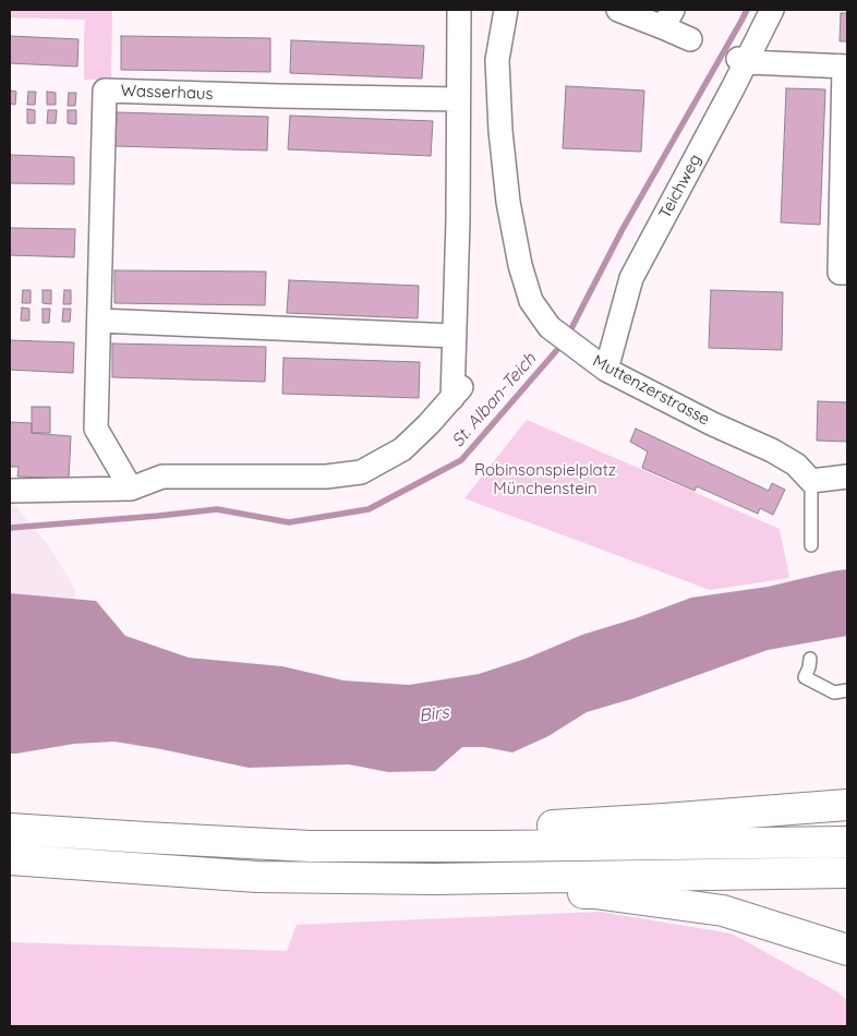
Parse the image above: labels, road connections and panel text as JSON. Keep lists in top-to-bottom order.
{
  "streets": {
    "street": ["Wasserhaus", "Teichweg", "Muttenzerstrasse"]
  },
  "crossings": [
    ["Teichweg", "Muttenzerstrasse"]
  ],
  "water": ["St. Alban-Teich", "Birs"],
  "parks": ["Robinsonspielplatz Münchenstein"]
}
